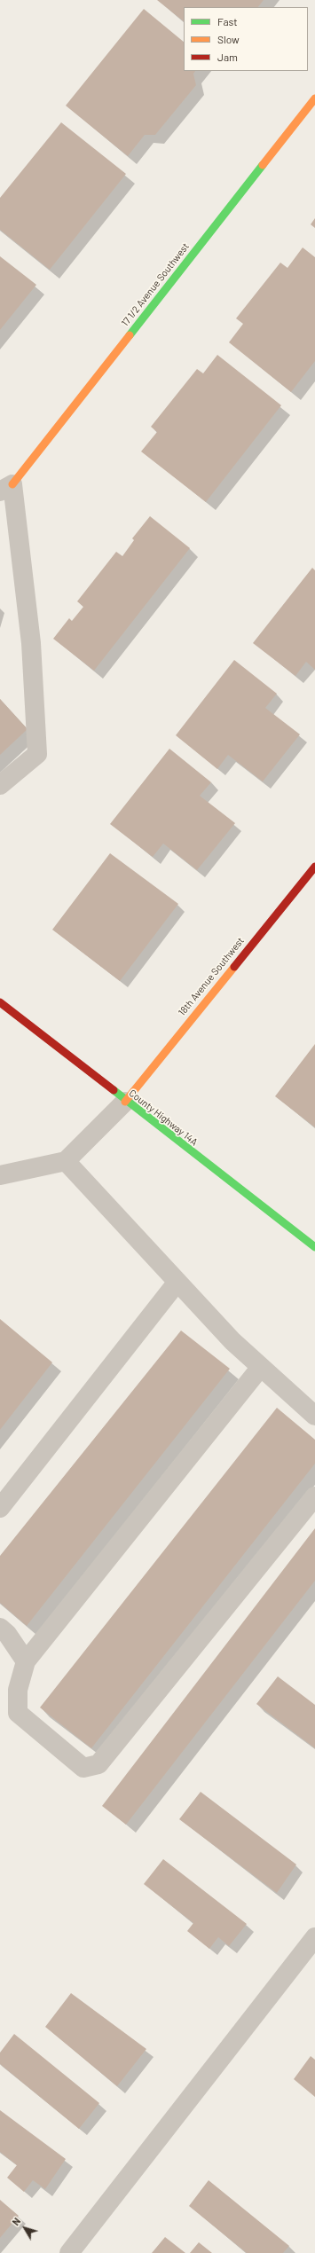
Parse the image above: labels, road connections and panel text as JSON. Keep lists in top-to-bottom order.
{
  "streets": {
    "street": ["17 1/2 Avenue Southwest", "18th Avenue Southwest", "County Highway 14A"]
  },
  "crossings": [
    ["18th Avenue Southwest", "County Highway 14A"]
  ],
  "legend": ["Fast", "Slow", "Jam"],
  "north": "top left"
}
